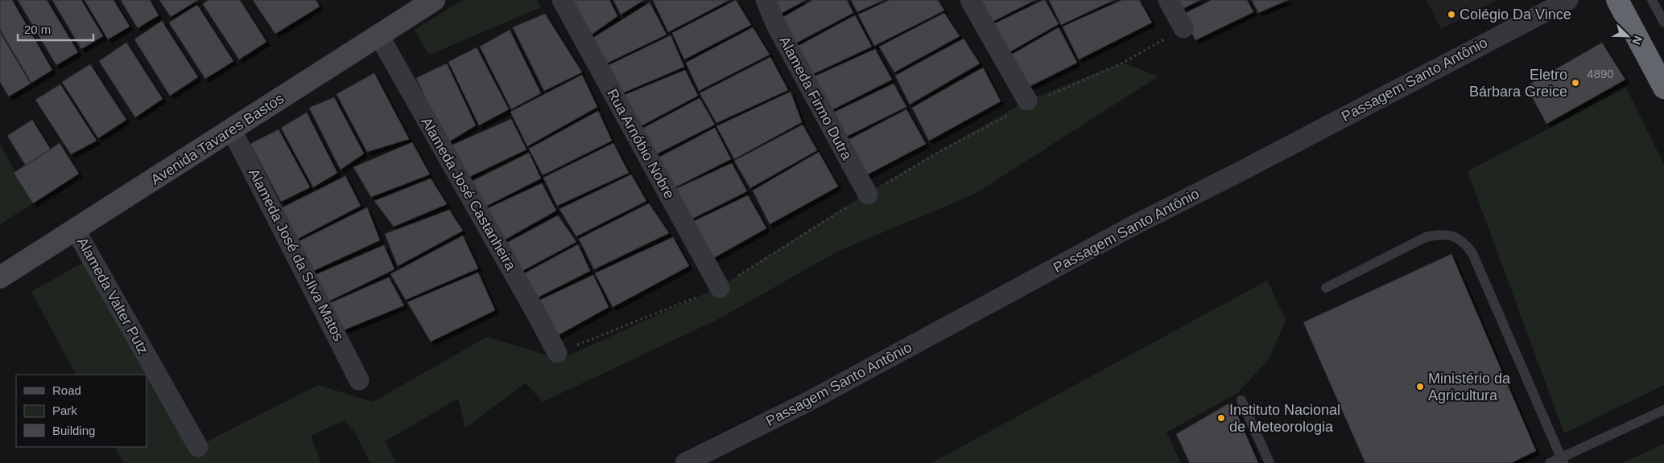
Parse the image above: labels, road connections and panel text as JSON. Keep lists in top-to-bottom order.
{
  "streets": {
    "main road": ["Avenida Tavares Bastos"],
    "street": [
      "Passagem Santo Antônio",
      "Alameda Firmo Dutra",
      "Rua Arnóbio Nobre",
      "Alameda José Castanheira",
      "Alameda José da SIlva Matos",
      "Alameda Valter Putz"
    ]
  },
  "crossings": [
    ["Avenida Tavares Bastos", "Alameda José Castanheira"],
    ["Avenida Tavares Bastos", "Alameda José da SIlva Matos"],
    ["Avenida Tavares Bastos", "Alameda Valter Putz"]
  ],
  "places": [
    "Colégio Da Vince",
    "Eletro Bárbara Greice",
    "Ministério da Agricultura",
    "Instituto Nacional de Meteorologia"
  ],
  "house_numbers": ["4890"],
  "legend": ["Road", "Park", "Building"],
  "scale_bar": "20 m",
  "north": "bottom right"
}
